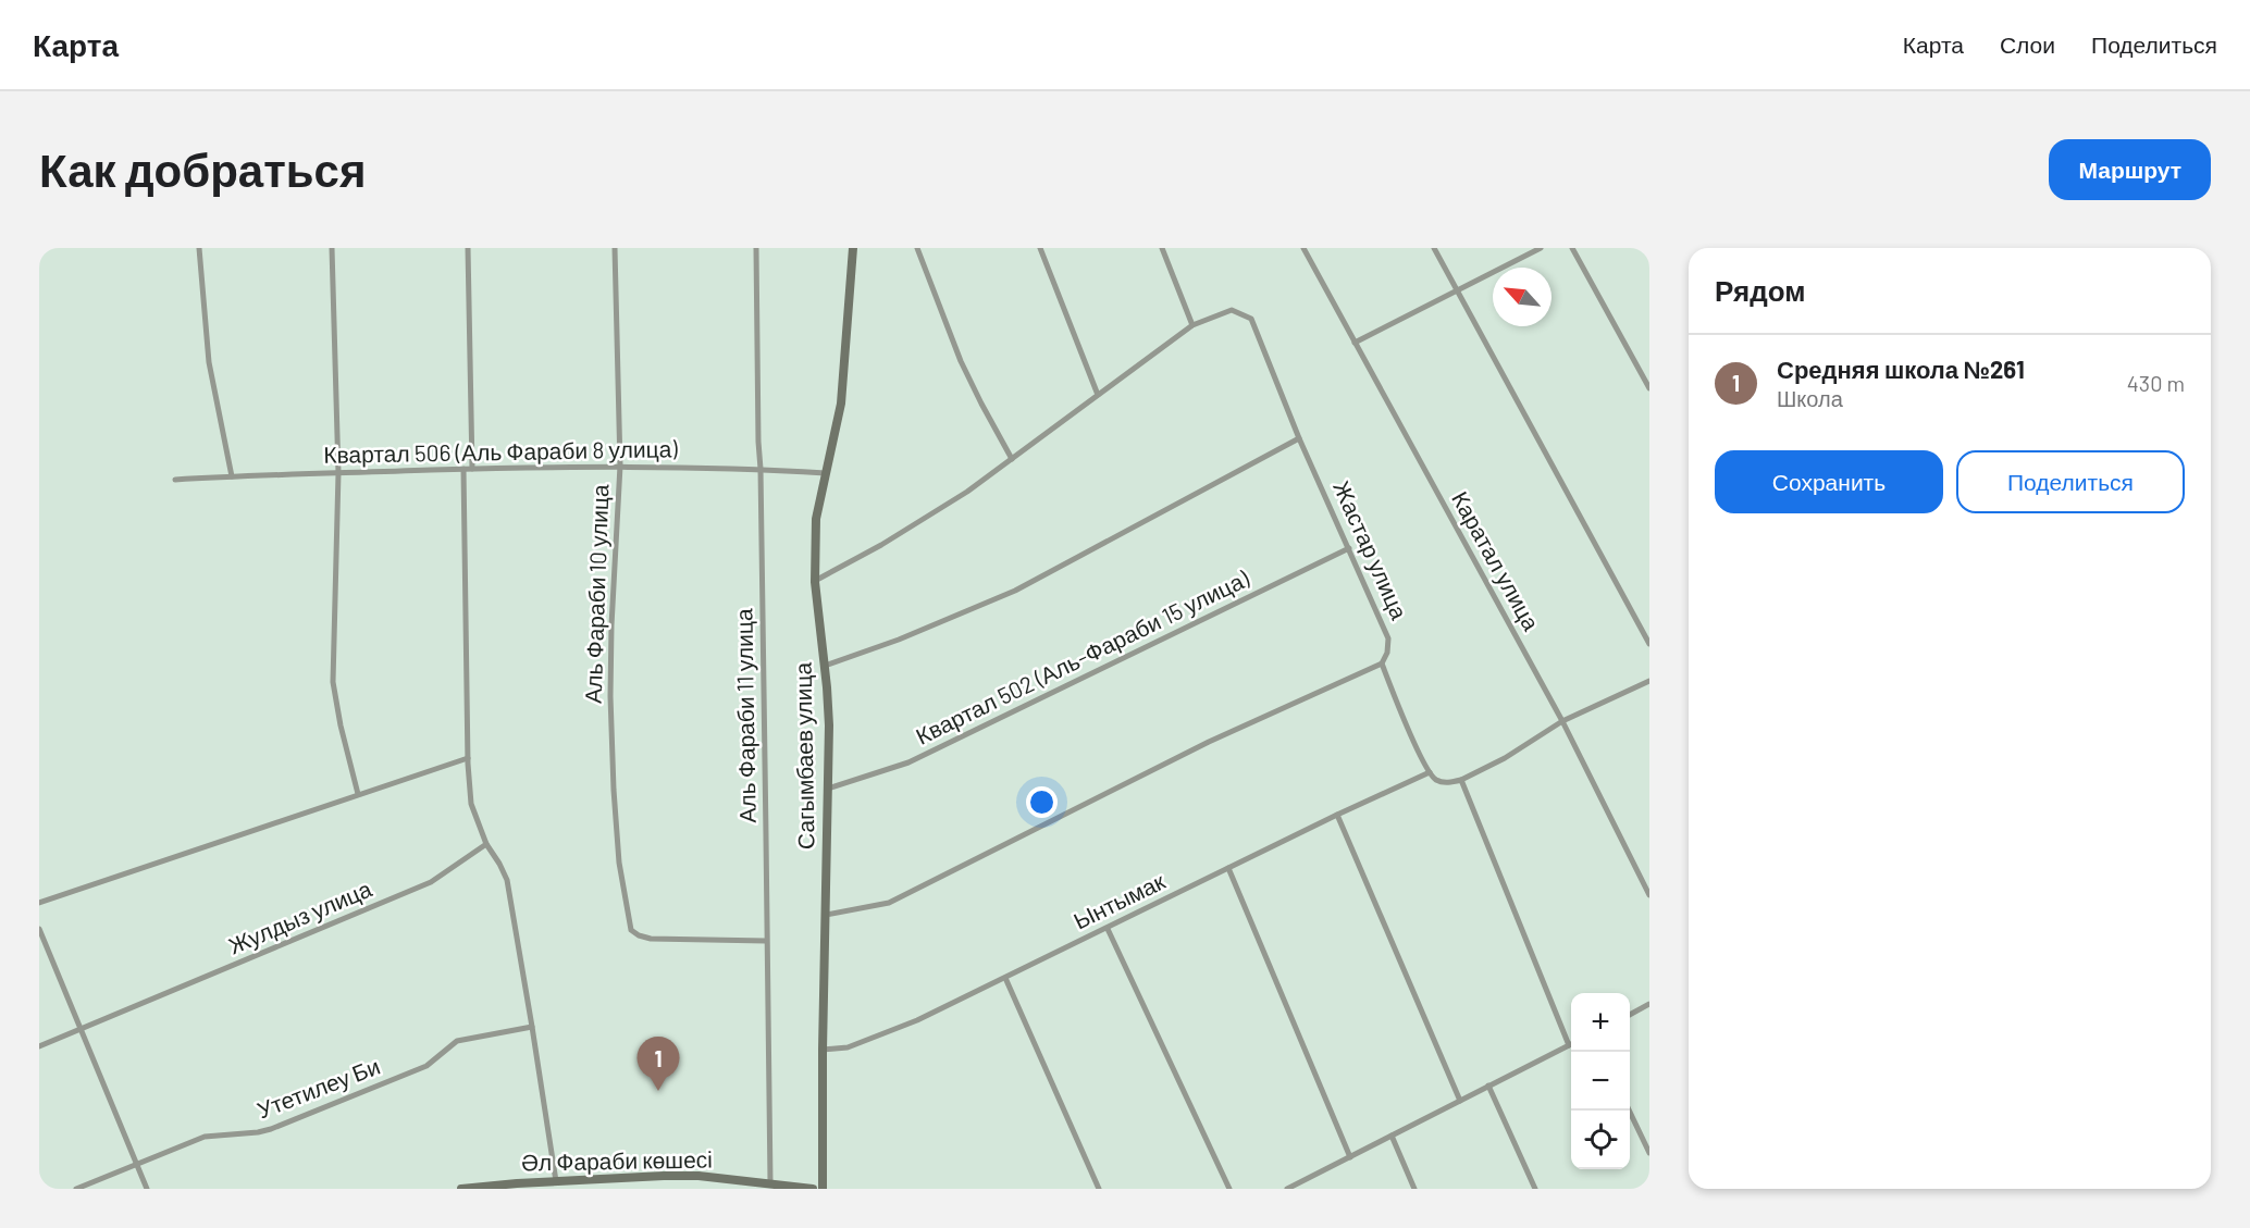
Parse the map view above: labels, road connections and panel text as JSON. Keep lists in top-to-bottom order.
{
  "streets": {
    "street": [
      "Квартал 506 (Аль Фараби 8 улица)",
      "Жастар улица",
      "Каратал улица",
      "Аль Фараби 10 улица",
      "Квартал 502 (Аль-Фараби 15 улица)",
      "Аль Фараби 11 улица",
      "Сагымбаев улица",
      "Ынтымак",
      "Жулдыз улица",
      "Утетилеу Би",
      "Әл Фараби көшесі"
    ]
  },
  "crossings": [
    ["Квартал 506 (Аль Фараби 8 улица)", "Аль Фараби 10 улица"],
    ["Квартал 506 (Аль Фараби 8 улица)", "Аль Фараби 11 улица"],
    ["Квартал 506 (Аль Фараби 8 улица)", "Сагымбаев улица"],
    ["Жастар улица", "Квартал 502 (Аль-Фараби 15 улица)"],
    ["Аль Фараби 10 улица", "Аль Фараби 11 улица"],
    ["Квартал 502 (Аль-Фараби 15 улица)", "Сагымбаев улица"],
    ["Аль Фараби 11 улица", "Әл Фараби көшесі"],
    ["Сагымбаев улица", "Ынтымак"]
  ],
  "north": "top left",
  "page": {
    "header": "Карта",
    "nav": ["Карта", "Слои", "Поделиться"],
    "buttons": [
      "Маршрут",
      ["Сохранить", "Поделиться"]
    ],
    "title": "Как добраться",
    "heading": "Рядом",
    "list": [
      {
        "mark": "1",
        "name": "Средняя школа №261",
        "note": "Школа",
        "value": "430 m"
      }
    ],
    "map_buttons": ["+", "−"],
    "pins": "1"
  }
}
